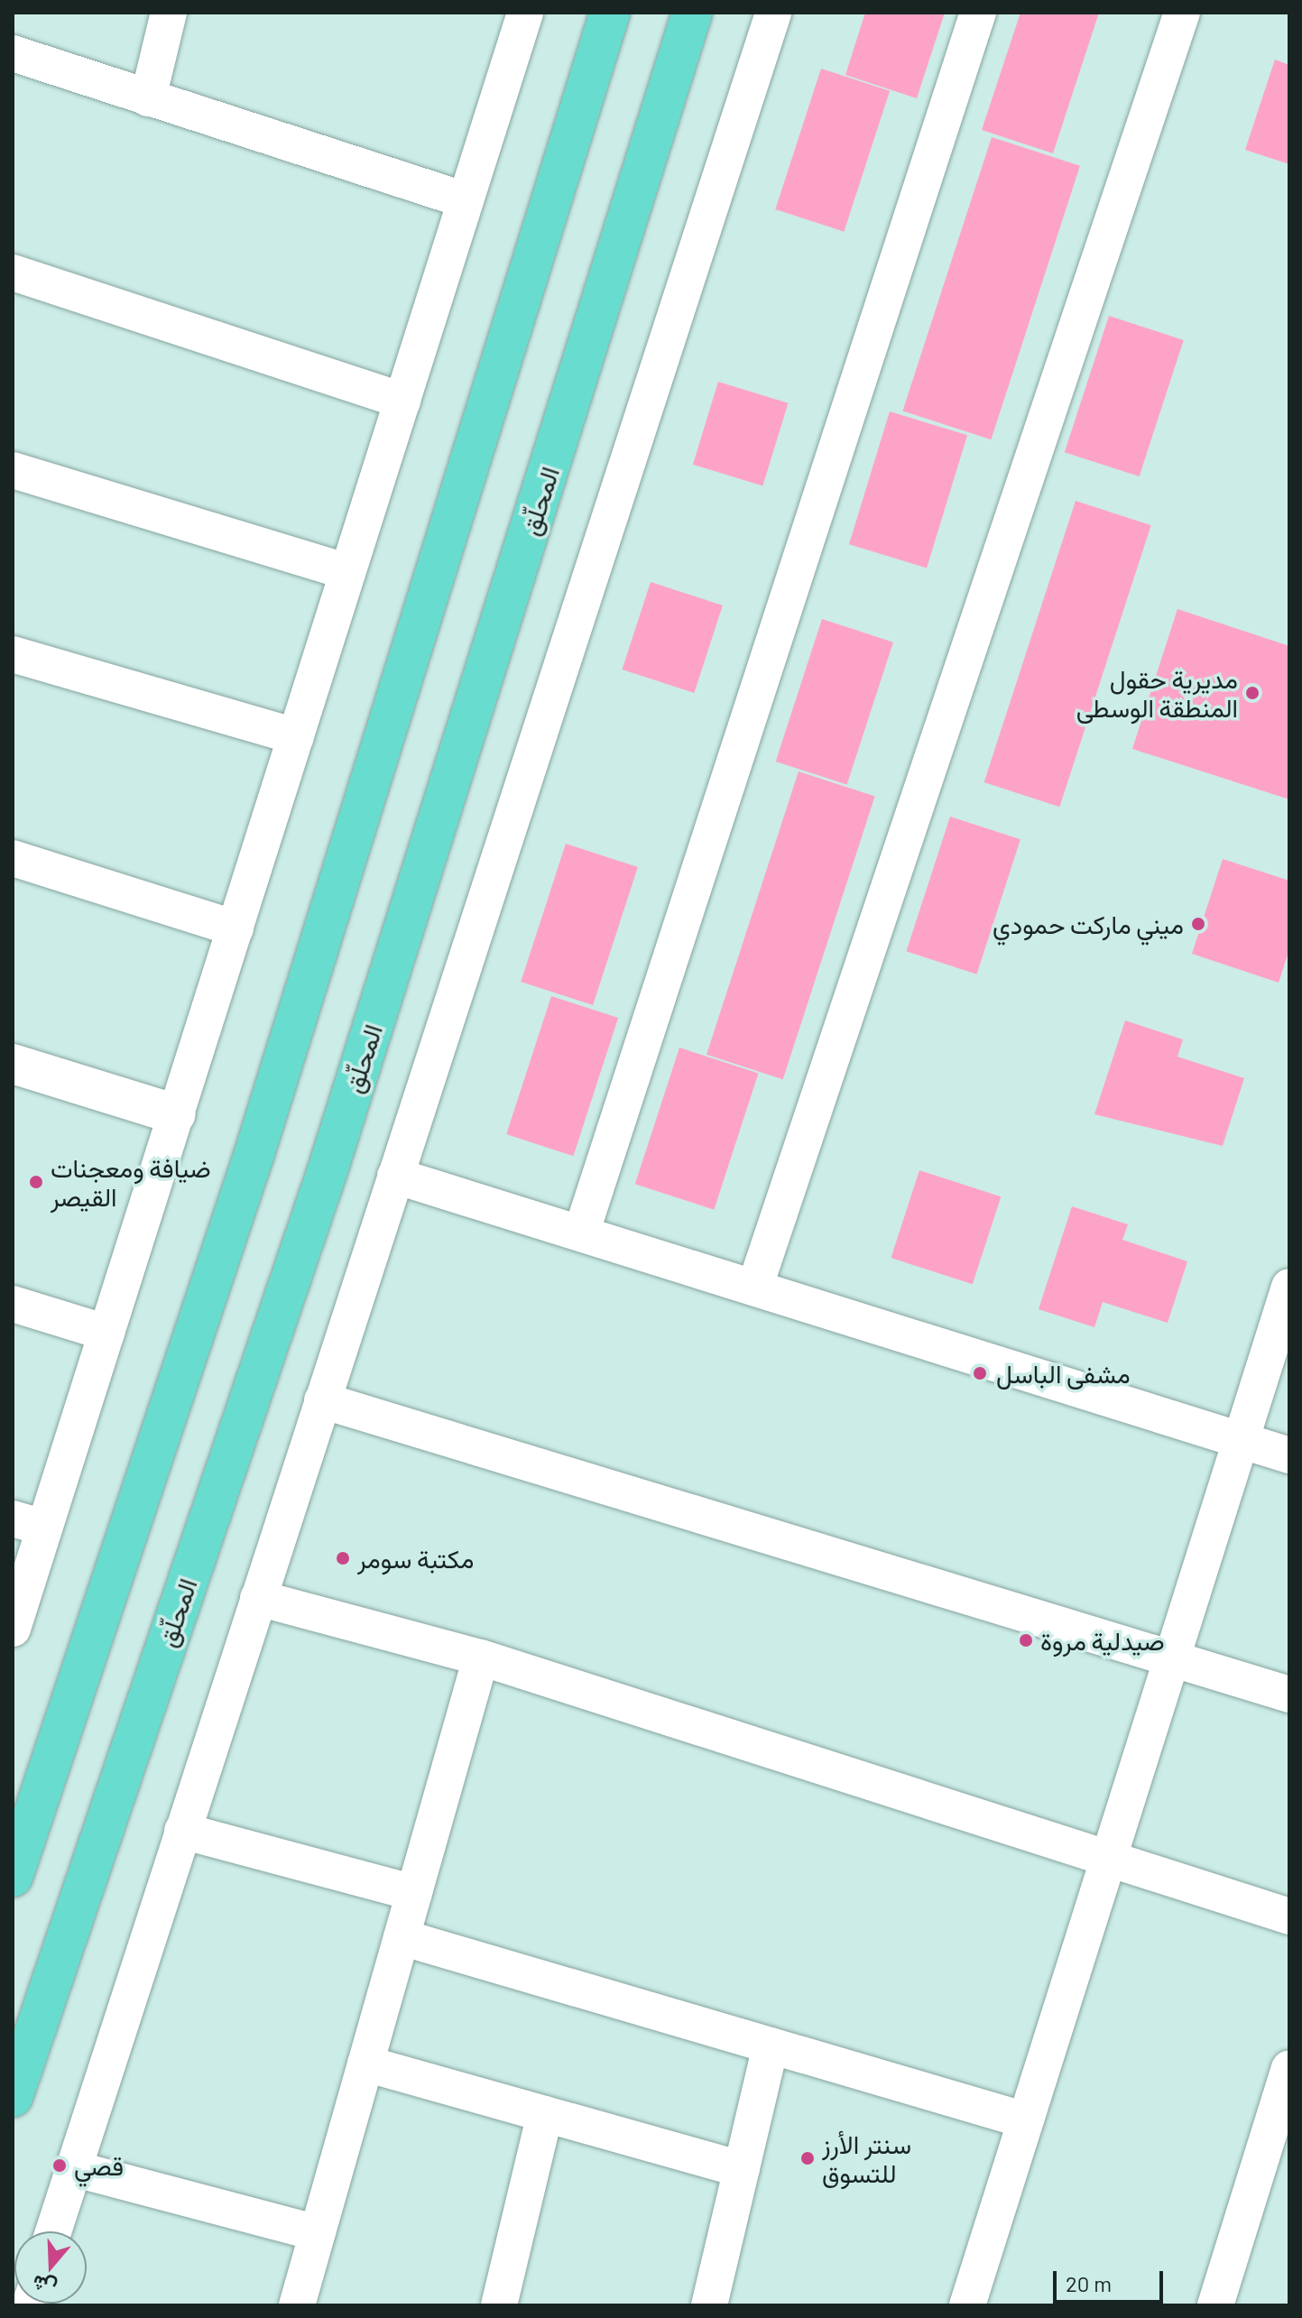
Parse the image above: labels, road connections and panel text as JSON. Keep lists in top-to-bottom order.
{
  "streets": {
    "highway": ["المحلّق"]
  },
  "places": [
    "مديرية حقول المنطقة الوسطى",
    "ميني ماركت حمودي",
    "ضيافة ومعجنات القيصر",
    "مشفى الباسل",
    "مكتبة سومر",
    "صيدلية مروة",
    "سنتر الأرز للتسوق",
    "قصي"
  ],
  "scale_bar": "20 m",
  "north": "bottom"
}
